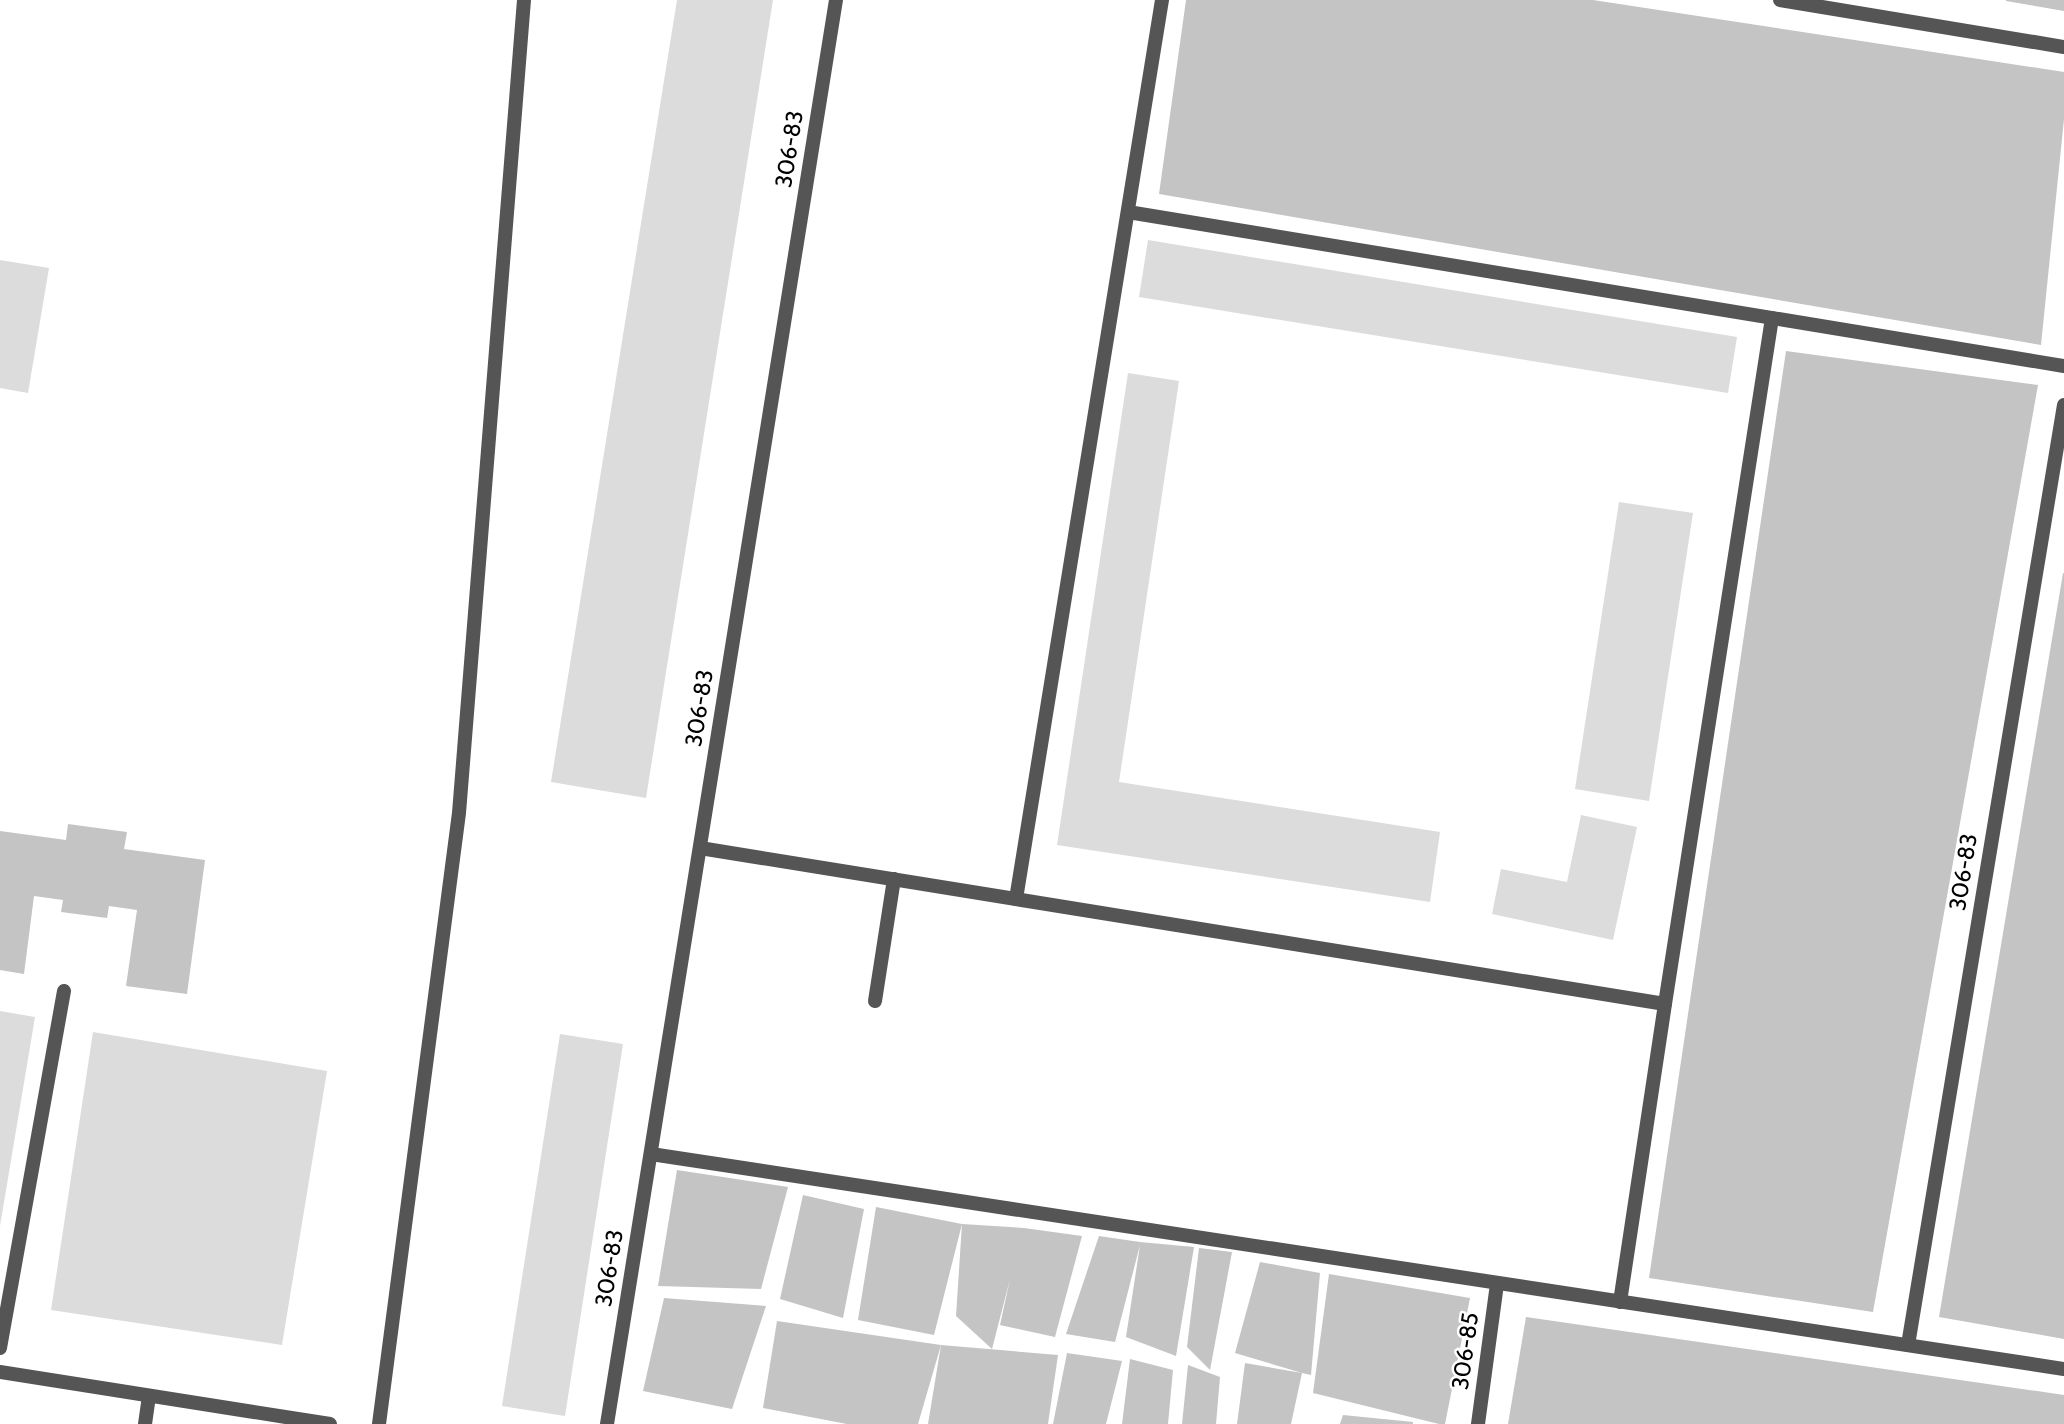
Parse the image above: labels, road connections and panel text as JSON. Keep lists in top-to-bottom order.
{
  "streets": {
    "street": ["306-83", "306-85"]
  }
}
